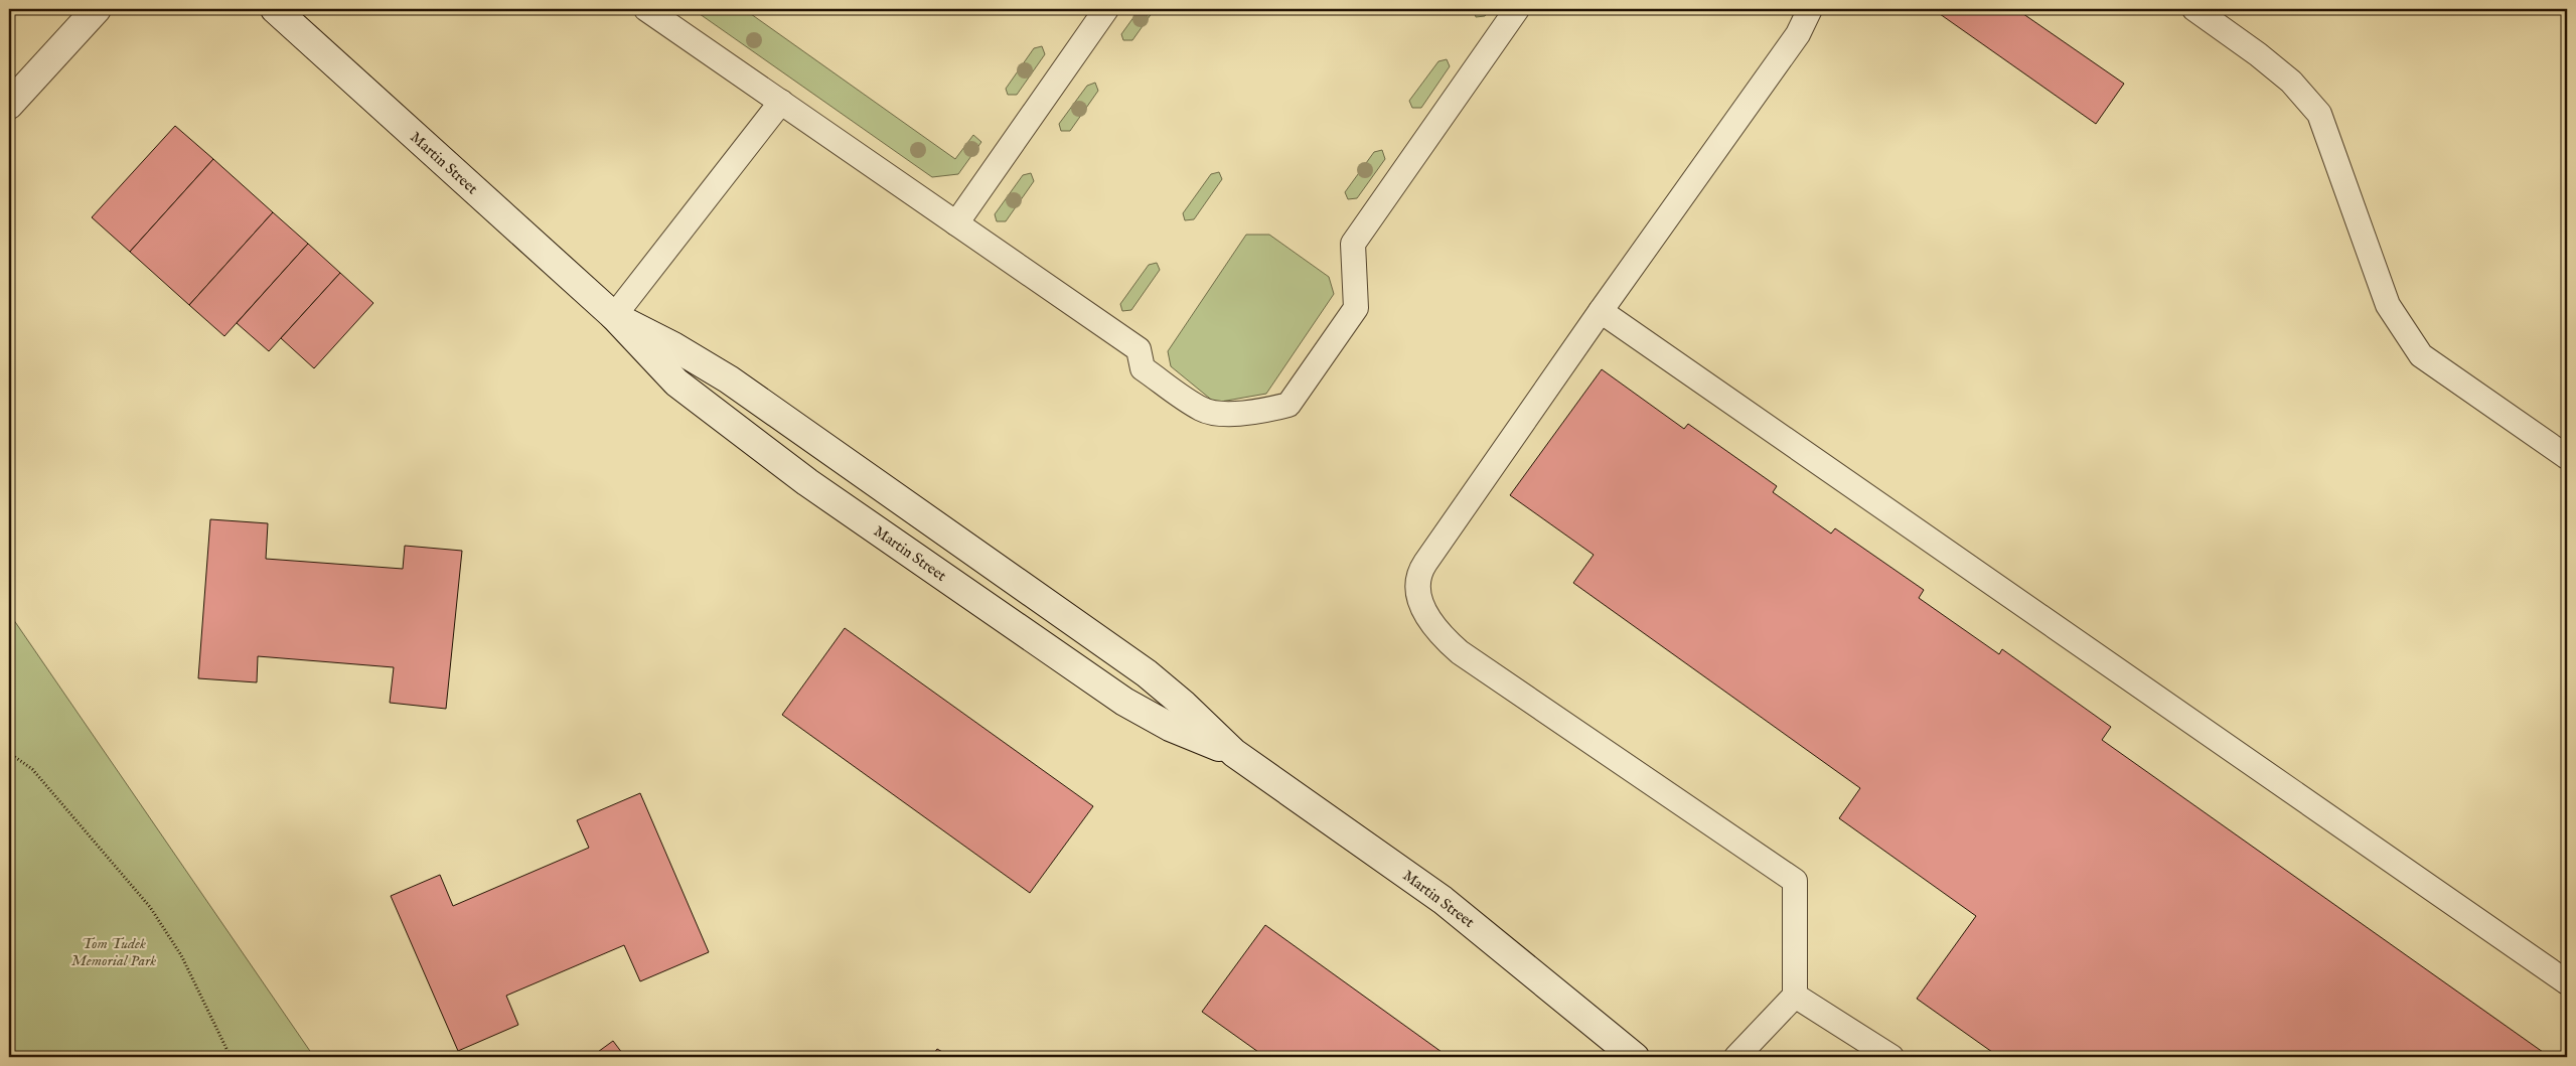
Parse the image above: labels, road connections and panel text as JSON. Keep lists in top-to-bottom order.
{
  "streets": {
    "street": ["Martin Street"]
  },
  "parks": ["Tom Tudek Memorial Park"]
}
